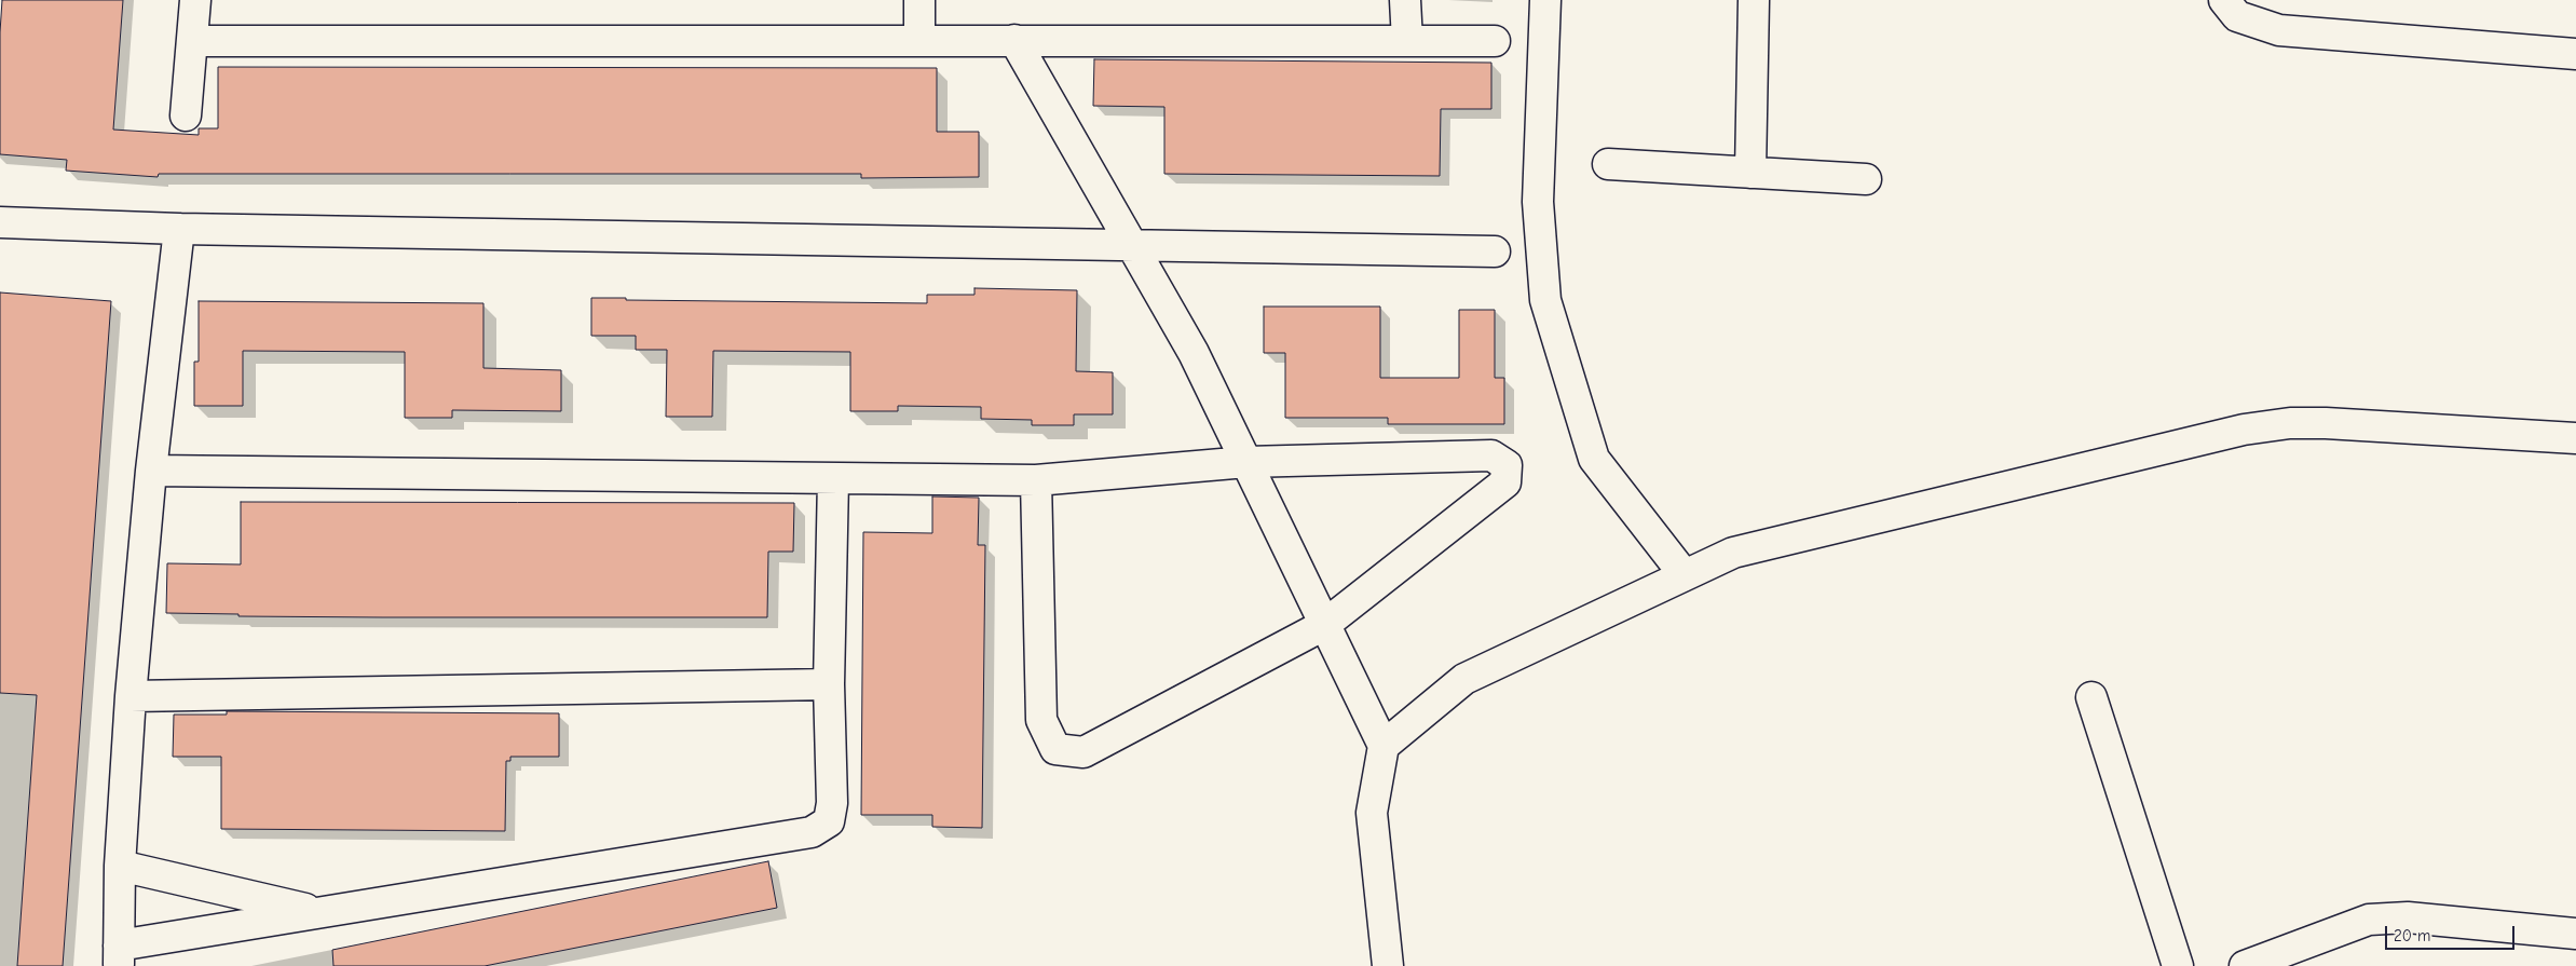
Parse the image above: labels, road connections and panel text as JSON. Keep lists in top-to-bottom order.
{
  "scale_bar": "20 m"
}
